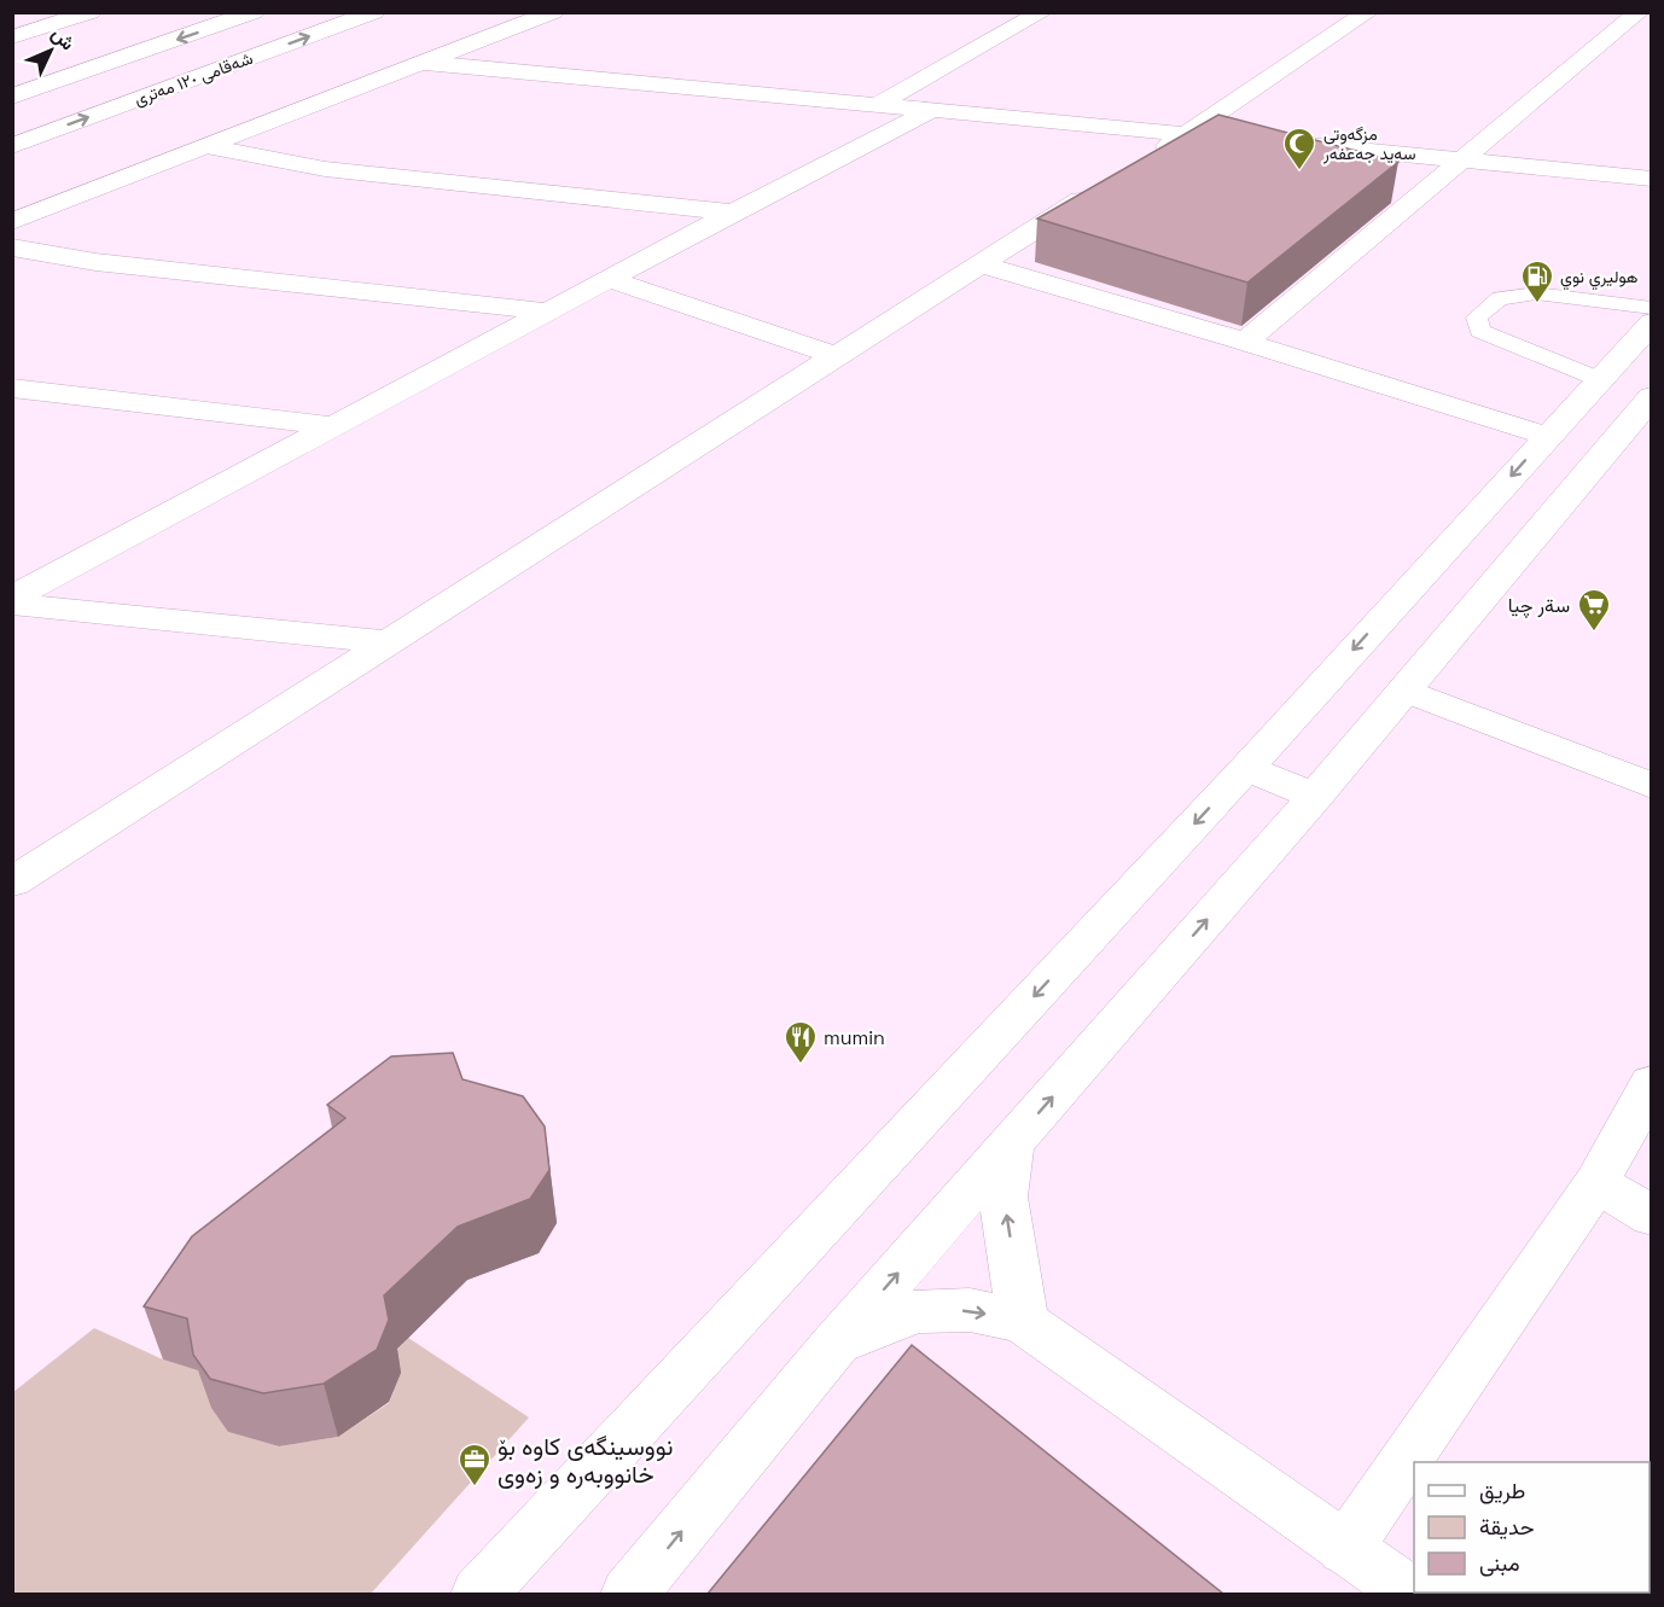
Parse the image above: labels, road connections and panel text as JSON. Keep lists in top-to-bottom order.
{
  "streets": {
    "main road": ["شەقامی ١٢٠ مەتری"]
  },
  "places": {
    "mosque": ["مزگەوتی سەید جەعفەر"],
    "fuel station": ["هوليري نوي"],
    "supermarket": ["سةر چيا"],
    "restaurant": ["mumin"],
    "office": ["نووسینگەی کاوە بۆ خانووبەرە و زەوی"]
  },
  "legend": ["طريق", "حديقة", "مبنى"],
  "north": "top right"
}
